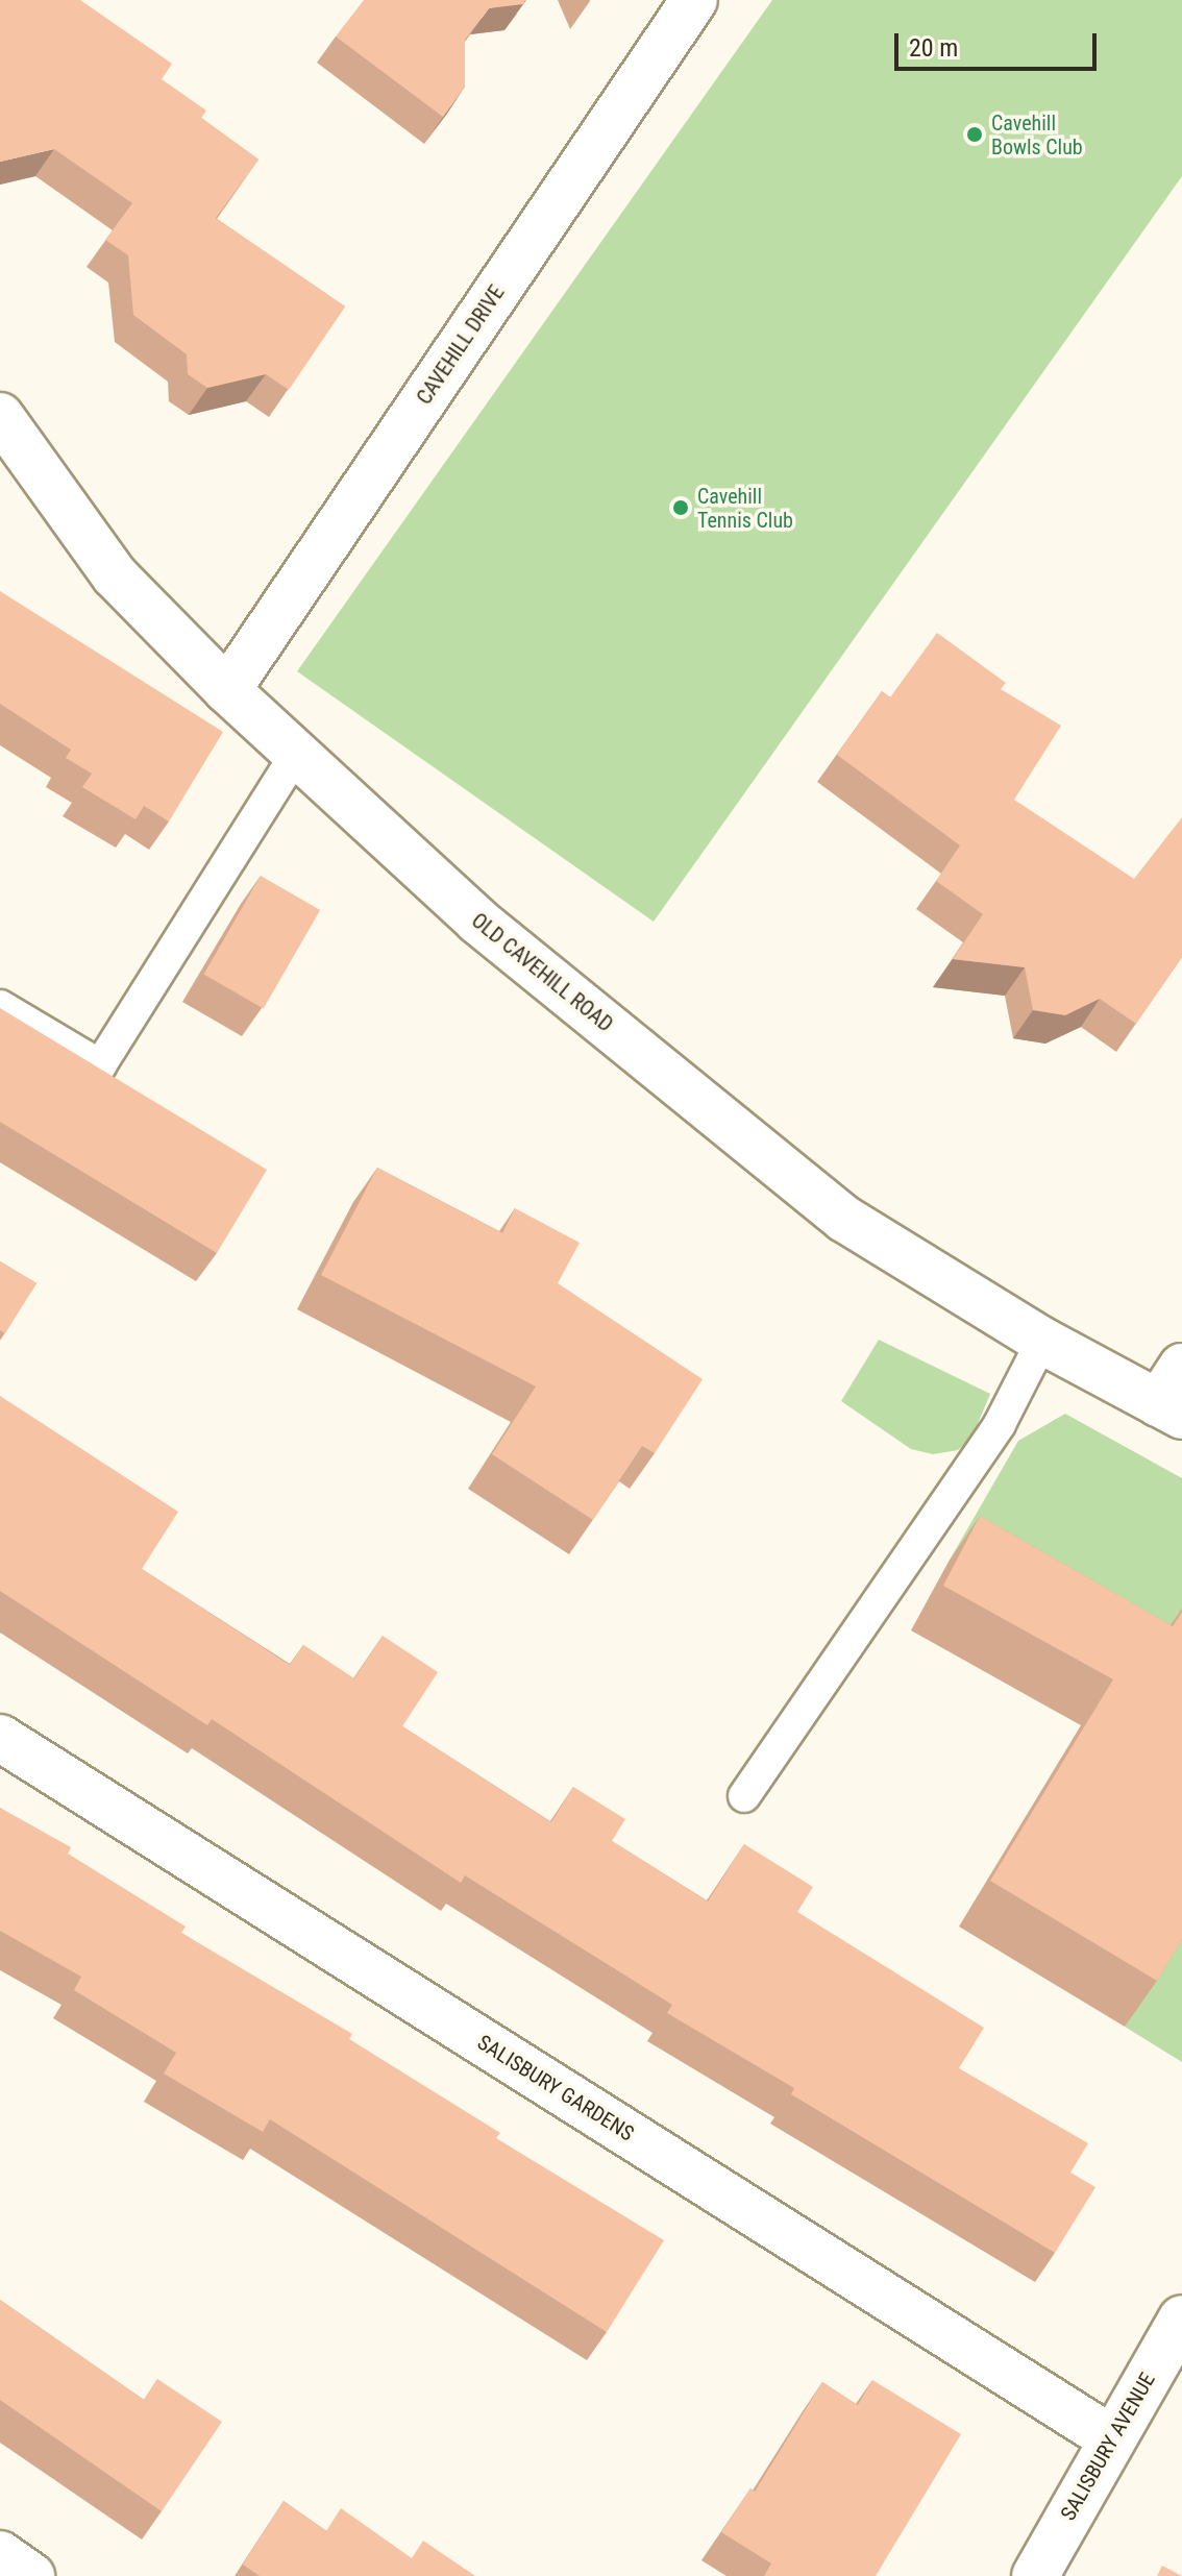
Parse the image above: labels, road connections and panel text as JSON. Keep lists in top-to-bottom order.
{
  "streets": {
    "street": [
      "CAVEHILL DRIVE",
      "OLD CAVEHILL ROAD",
      "SALISBURY GARDENS",
      "SALISBURY AVENUE"
    ]
  },
  "crossings": [
    ["CAVEHILL DRIVE", "OLD CAVEHILL ROAD"],
    ["SALISBURY GARDENS", "SALISBURY AVENUE"]
  ],
  "places": ["Cavehill Bowls Club", "Cavehill Tennis Club"],
  "scale_bar": "20 m"
}
